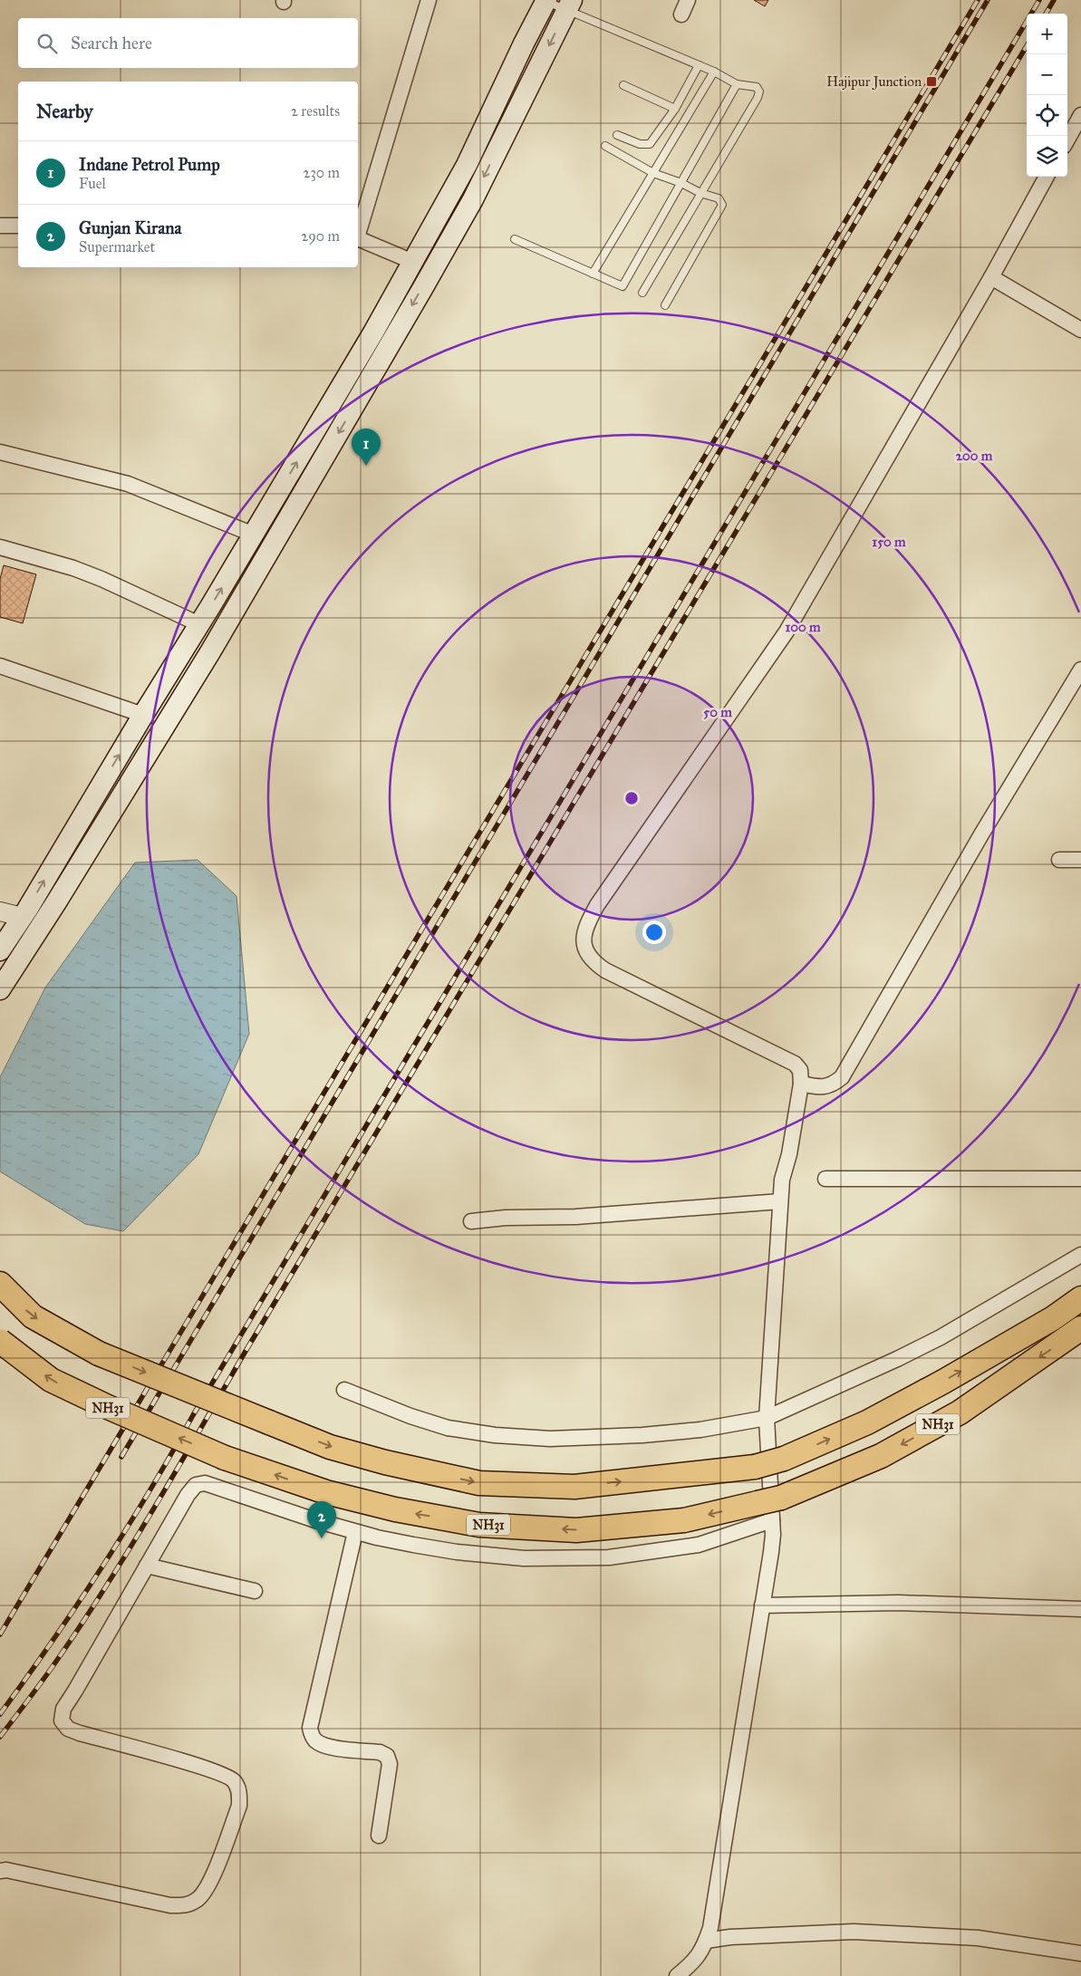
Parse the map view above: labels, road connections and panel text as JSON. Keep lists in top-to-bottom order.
{
  "streets": {
    "highway": ["NH31"]
  },
  "places": {
    "transit": ["Hajipur Junction"]
  },
  "page": {
    "map_buttons": ["+", "−"],
    "search": "Search here",
    "heading": ["Nearby", "2 results"],
    "list": [
      {
        "mark": "1",
        "name": "Indane Petrol Pump",
        "note": "Fuel",
        "value": "230 m"
      },
      {
        "mark": "2",
        "name": "Gunjan Kirana",
        "note": "Supermarket",
        "value": "290 m"
      }
    ],
    "pins": ["1", "2"]
  },
  "rings": [
    "200 m",
    "150 m",
    "100 m",
    "50 m"
  ]
}
